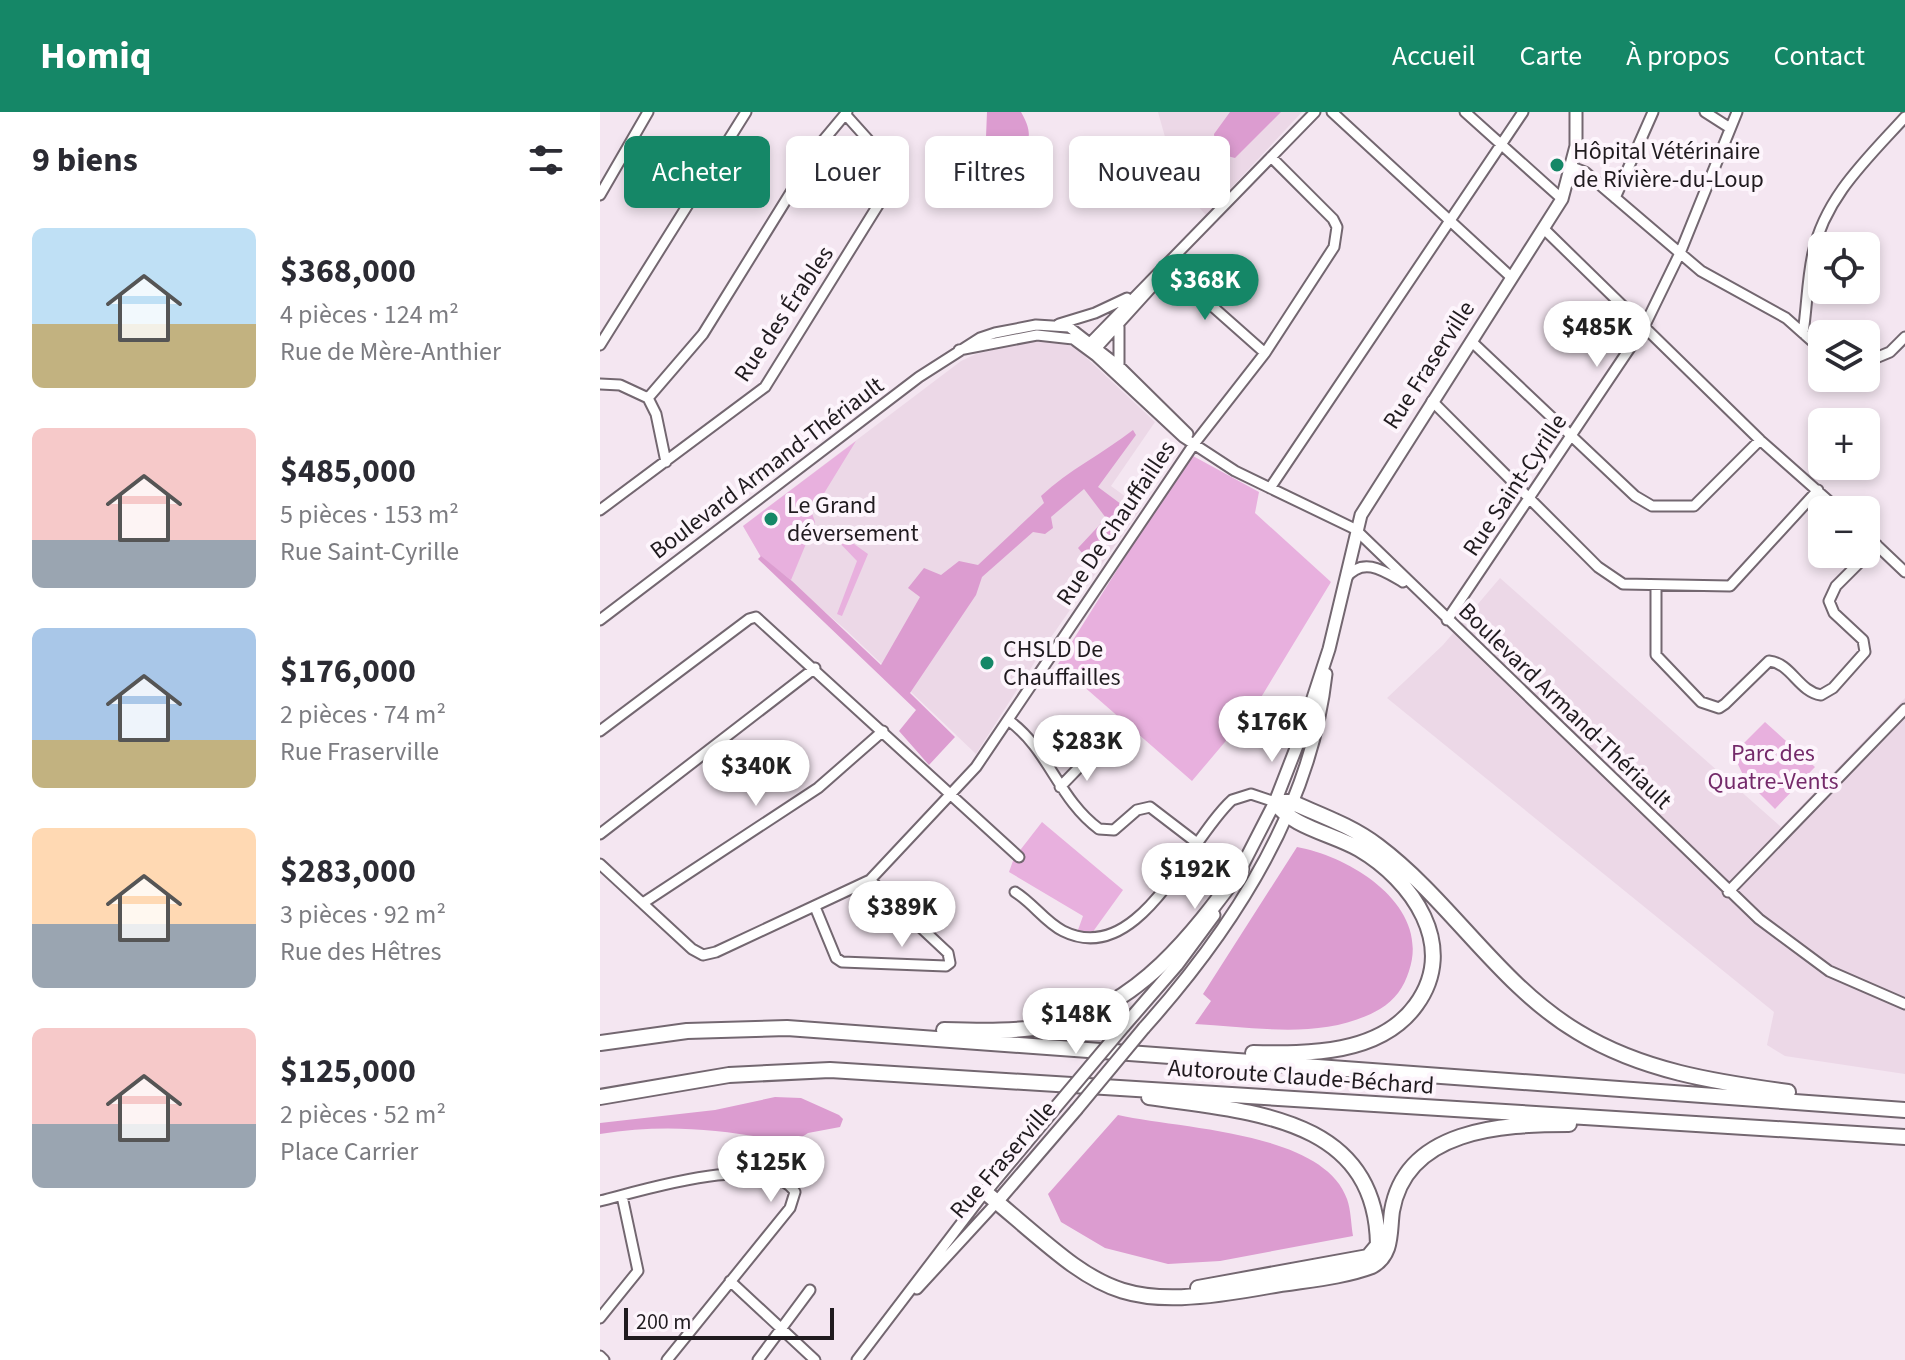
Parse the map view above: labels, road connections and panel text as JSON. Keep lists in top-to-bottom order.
{
  "streets": {
    "highway": ["Autoroute Claude-Béchard"],
    "main road": ["Rue Fraserville"],
    "street": [
      "Rue des Érables",
      "Boulevard Armand-Thériault",
      "Rue Saint-Cyrille",
      "Rue De Chauffailles"
    ]
  },
  "crossings": [
    ["Rue Fraserville", "Boulevard Armand-Thériault"],
    ["Boulevard Armand-Thériault", "Rue Saint-Cyrille"],
    ["Boulevard Armand-Thériault", "Rue De Chauffailles"]
  ],
  "parks": ["Parc des Quatre-Vents"],
  "places": ["Hôpital Vétérinaire de Rivière-du-Loup", "Le Grand déversement", "CHSLD De Chauffailles"],
  "scale_bar": "200 m",
  "page": {
    "header": "Homiq",
    "nav": [
      "Accueil",
      "Carte",
      "À propos",
      "Contact"
    ],
    "heading": "9 biens",
    "chip": [
      "Acheter",
      "Louer",
      "Filtres",
      "Nouveau"
    ],
    "list": [
      {
        "name": "$368,000",
        "note": "4 pièces · 124 m² · Rue de Mère-Anthier"
      },
      {
        "name": "$485,000",
        "note": "5 pièces · 153 m² · Rue Saint-Cyrille"
      },
      {
        "name": "$176,000",
        "note": "2 pièces · 74 m² · Rue Fraserville"
      },
      {
        "name": "$283,000",
        "note": "3 pièces · 92 m² · Rue des Hêtres"
      },
      {
        "name": "$125,000",
        "note": "2 pièces · 52 m² · Place Carrier"
      }
    ],
    "map_buttons": ["+", "−"],
    "price": [
      "$368K",
      "$485K",
      "$176K",
      "$283K",
      "$340K",
      "$192K",
      "$389K",
      "$148K",
      "$125K"
    ],
    "scale": "200 m"
  }
}
